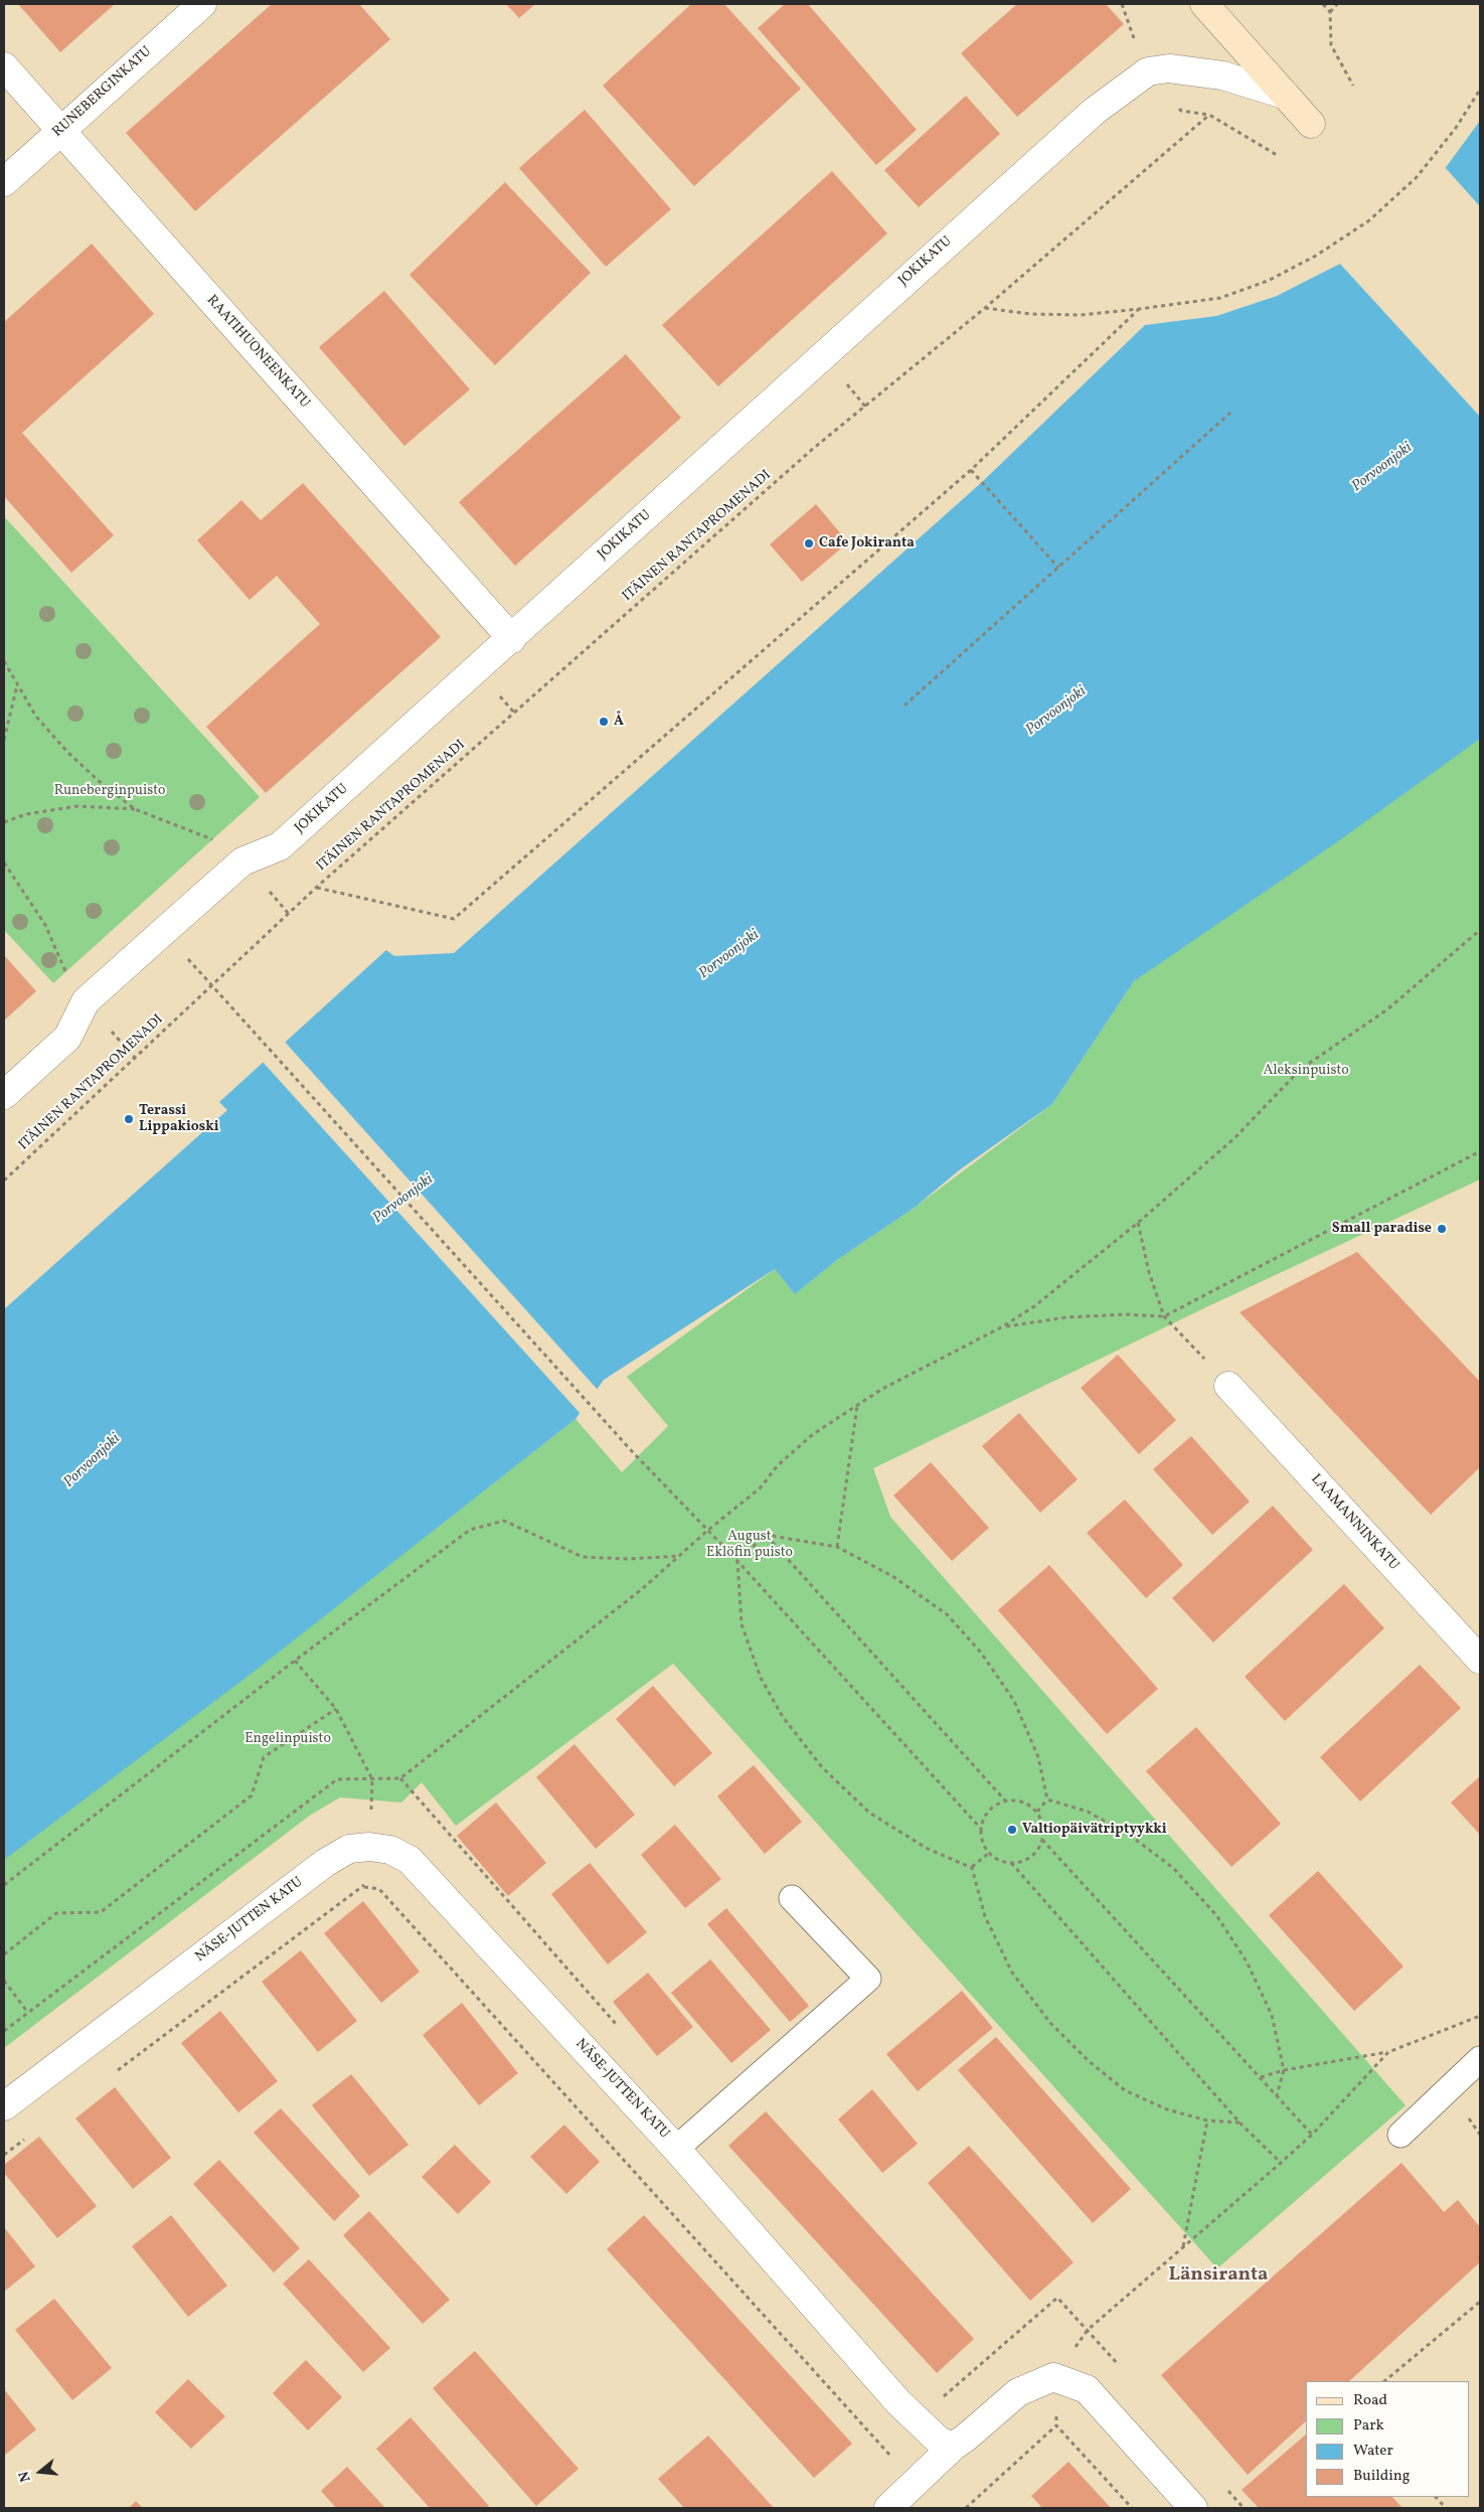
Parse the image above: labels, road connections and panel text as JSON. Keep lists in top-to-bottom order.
{
  "streets": {
    "street": [
      "RUNEBERGINKATU",
      "JOKIKATU",
      "RAATIHUONEENKATU",
      "LAAMANNINKATU",
      "NÄSE-JUTTEN KATU"
    ],
    "path": ["ITÄINEN RANTAPROMENADI"]
  },
  "crossings": [
    ["RUNEBERGINKATU", "RAATIHUONEENKATU"],
    ["JOKIKATU", "RAATIHUONEENKATU"]
  ],
  "districts": ["Länsiranta"],
  "water": ["Porvoonjoki"],
  "parks": [
    "Runeberginpuisto",
    "Aleksinpuisto",
    "August Eklöfin puisto",
    "Engelinpuisto"
  ],
  "places": [
    "Cafe Jokiranta",
    "Å",
    "Terassi Lippakioski",
    "Small paradise",
    "Valtiopäivätriptyykki"
  ],
  "legend": [
    "Road",
    "Park",
    "Water",
    "Building"
  ],
  "north": "left"
}
